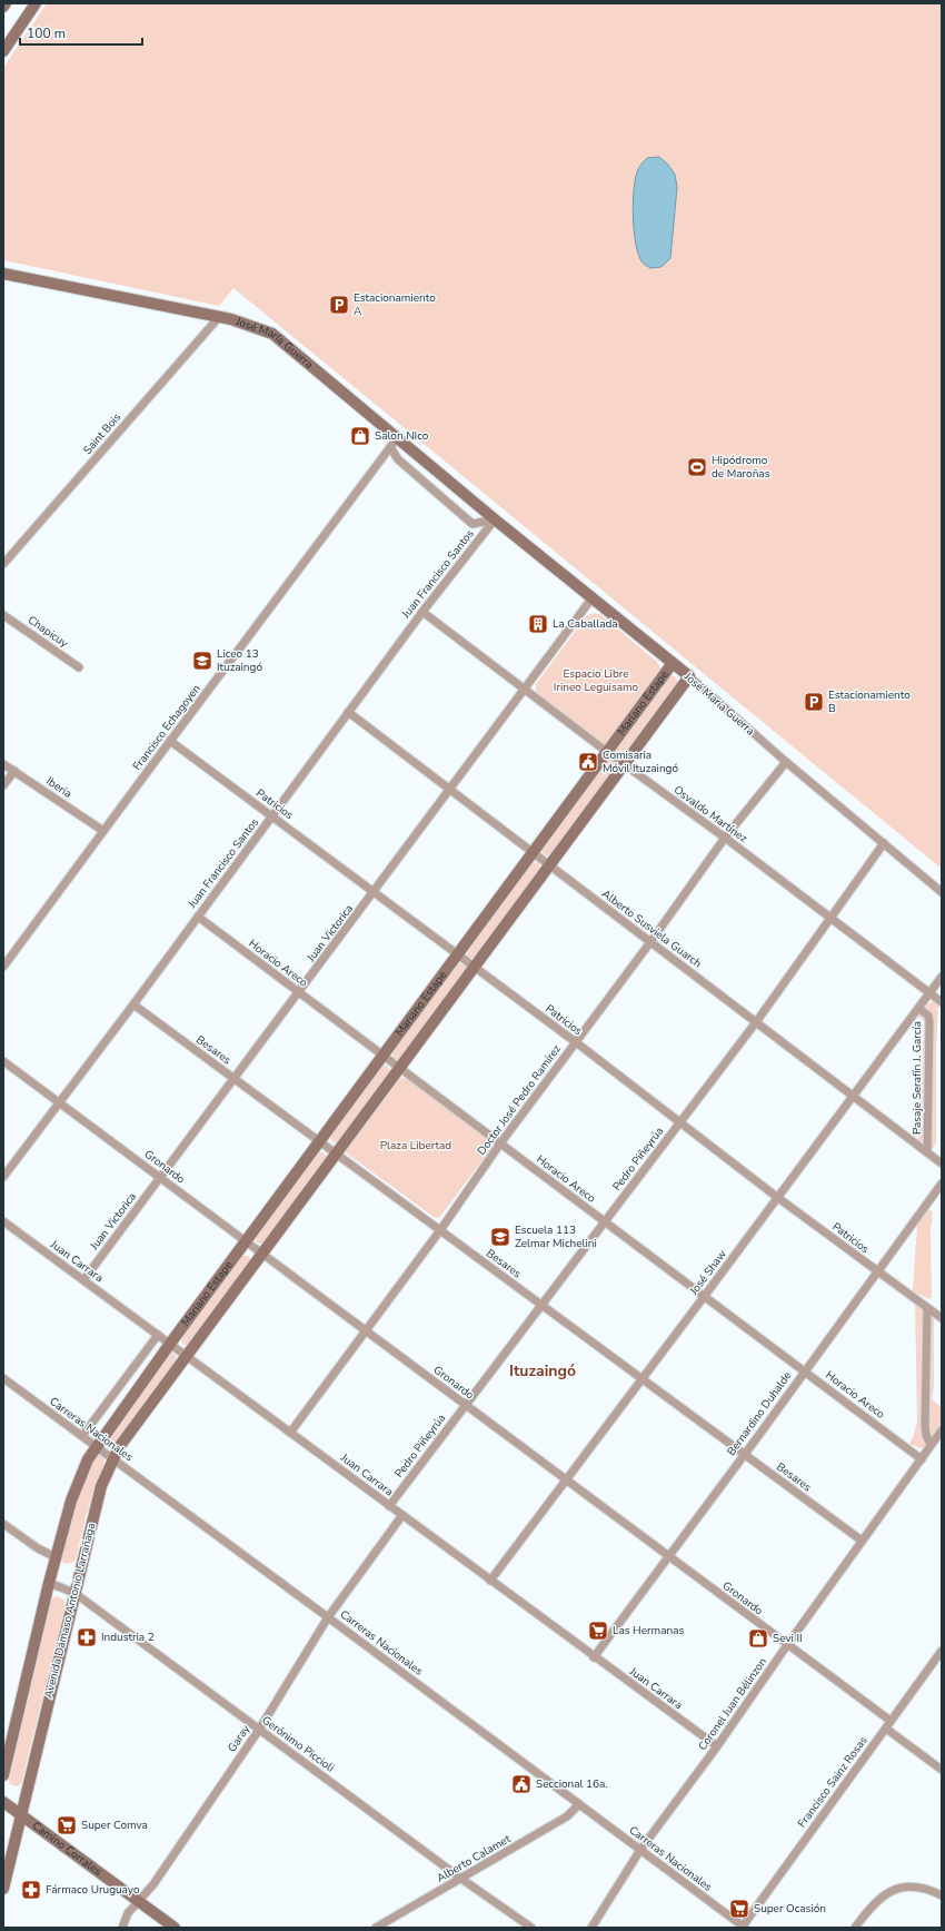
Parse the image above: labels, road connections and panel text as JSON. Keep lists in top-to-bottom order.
{
  "streets": {
    "street": [
      "José María Guerra",
      "Saint Bois",
      "Juan Francisco Santos",
      "Chapicuy",
      "Mariano Estape",
      "Francisco Echagoyen",
      "Iberia",
      "Patricios",
      "Osvaldo Martínez",
      "Alberto Susviela Guarch",
      "Juan Victorica",
      "Horacio Areco",
      "Besares",
      "Pasaje Serafín J. García",
      "Doctor José Pedro Ramírez",
      "Pedro Piñeyrúa",
      "Gronardo",
      "Juan Carrara",
      "José Shaw",
      "Bernardino Duhalde",
      "Carreras Nacionales",
      "Avenida Dámaso Antonio Larrañaga",
      "Coronel Juan Bélinzon",
      "Garay",
      "Gerónimo Piccioli",
      "Francisco Sainz Rosas",
      "Camino Corrales",
      "Alberto Calamet"
    ]
  },
  "crossings": [
    ["José María Guerra", "Saint Bois"],
    ["José María Guerra", "Juan Francisco Santos"],
    ["José María Guerra", "Mariano Estape"],
    ["José María Guerra", "Francisco Echagoyen"],
    ["José María Guerra", "Juan Victorica"],
    ["José María Guerra", "Doctor José Pedro Ramírez"],
    ["José María Guerra", "Pedro Piñeyrúa"],
    ["Juan Francisco Santos", "Patricios"],
    ["Juan Francisco Santos", "Osvaldo Martínez"],
    ["Juan Francisco Santos", "Alberto Susviela Guarch"],
    ["Juan Francisco Santos", "Horacio Areco"],
    ["Juan Francisco Santos", "Besares"],
    ["Juan Francisco Santos", "Gronardo"],
    ["Mariano Estape", "Patricios"],
    ["Mariano Estape", "Osvaldo Martínez"],
    ["Mariano Estape", "Alberto Susviela Guarch"],
    ["Mariano Estape", "Horacio Areco"],
    ["Mariano Estape", "Besares"],
    ["Mariano Estape", "Gronardo"],
    ["Mariano Estape", "Juan Carrara"],
    ["Mariano Estape", "Avenida Dámaso Antonio Larrañaga"],
    ["Francisco Echagoyen", "Iberia"],
    ["Francisco Echagoyen", "Patricios"],
    ["Patricios", "Juan Victorica"],
    ["Patricios", "Doctor José Pedro Ramírez"],
    ["Patricios", "Pedro Piñeyrúa"],
    ["Patricios", "José Shaw"],
    ["Patricios", "Bernardino Duhalde"],
    ["Osvaldo Martínez", "Juan Victorica"],
    ["Osvaldo Martínez", "Doctor José Pedro Ramírez"],
    ["Osvaldo Martínez", "Pedro Piñeyrúa"],
    ["Osvaldo Martínez", "José Shaw"],
    ["Alberto Susviela Guarch", "Juan Victorica"],
    ["Alberto Susviela Guarch", "Pasaje Serafín J. García"],
    ["Alberto Susviela Guarch", "Doctor José Pedro Ramírez"],
    ["Alberto Susviela Guarch", "Pedro Piñeyrúa"],
    ["Alberto Susviela Guarch", "José Shaw"],
    ["Juan Victorica", "Horacio Areco"],
    ["Juan Victorica", "Besares"],
    ["Juan Victorica", "Gronardo"],
    ["Juan Victorica", "Juan Carrara"],
    ["Horacio Areco", "Doctor José Pedro Ramírez"],
    ["Horacio Areco", "Pedro Piñeyrúa"],
    ["Horacio Areco", "José Shaw"],
    ["Horacio Areco", "Bernardino Duhalde"],
    ["Horacio Areco", "Coronel Juan Bélinzon"],
    ["Besares", "Doctor José Pedro Ramírez"],
    ["Besares", "Pedro Piñeyrúa"],
    ["Besares", "José Shaw"],
    ["Besares", "Bernardino Duhalde"],
    ["Besares", "Coronel Juan Bélinzon"],
    ["Pasaje Serafín J. García", "José Shaw"],
    ["Doctor José Pedro Ramírez", "Gronardo"],
    ["Doctor José Pedro Ramírez", "Juan Carrara"],
    ["Pedro Piñeyrúa", "Gronardo"],
    ["Pedro Piñeyrúa", "Juan Carrara"],
    ["Gronardo", "José Shaw"],
    ["Gronardo", "Bernardino Duhalde"],
    ["Gronardo", "Coronel Juan Bélinzon"],
    ["Gronardo", "Francisco Sainz Rosas"],
    ["Juan Carrara", "José Shaw"],
    ["Juan Carrara", "Bernardino Duhalde"],
    ["Juan Carrara", "Avenida Dámaso Antonio Larrañaga"],
    ["Juan Carrara", "Coronel Juan Bélinzon"],
    ["Juan Carrara", "Garay"],
    ["Carreras Nacionales", "Avenida Dámaso Antonio Larrañaga"],
    ["Carreras Nacionales", "Coronel Juan Bélinzon"],
    ["Carreras Nacionales", "Garay"],
    ["Carreras Nacionales", "Francisco Sainz Rosas"],
    ["Carreras Nacionales", "Alberto Calamet"],
    ["Avenida Dámaso Antonio Larrañaga", "Gerónimo Piccioli"],
    ["Avenida Dámaso Antonio Larrañaga", "Camino Corrales"],
    ["Garay", "Gerónimo Piccioli"],
    ["Garay", "Camino Corrales"],
    ["Gerónimo Piccioli", "Alberto Calamet"]
  ],
  "districts": ["Ituzaingó"],
  "parks": ["Espacio Libre Irineo Leguisamo", "Plaza Libertad"],
  "places": {
    "parking": ["Estacionamiento A", "Estacionamiento B"],
    "shop": ["Salon NIco", "Sevi II"],
    "sports": ["Hipódromo de Maroñas"],
    "building": ["La Caballada"],
    "school or university": ["Liceo 13 Ituzaingó", "Escuela 113 Zelmar Michelini"],
    "public building": ["Comisaria Móvil Ituzaingó", "Seccional 16a."],
    "supermarket": ["Las Hermanas", "Super Comva", "Super Ocasión"],
    "pharmacy": ["Industria 2", "Fármaco Uruguayo"]
  },
  "scale_bar": "100 m"
}
